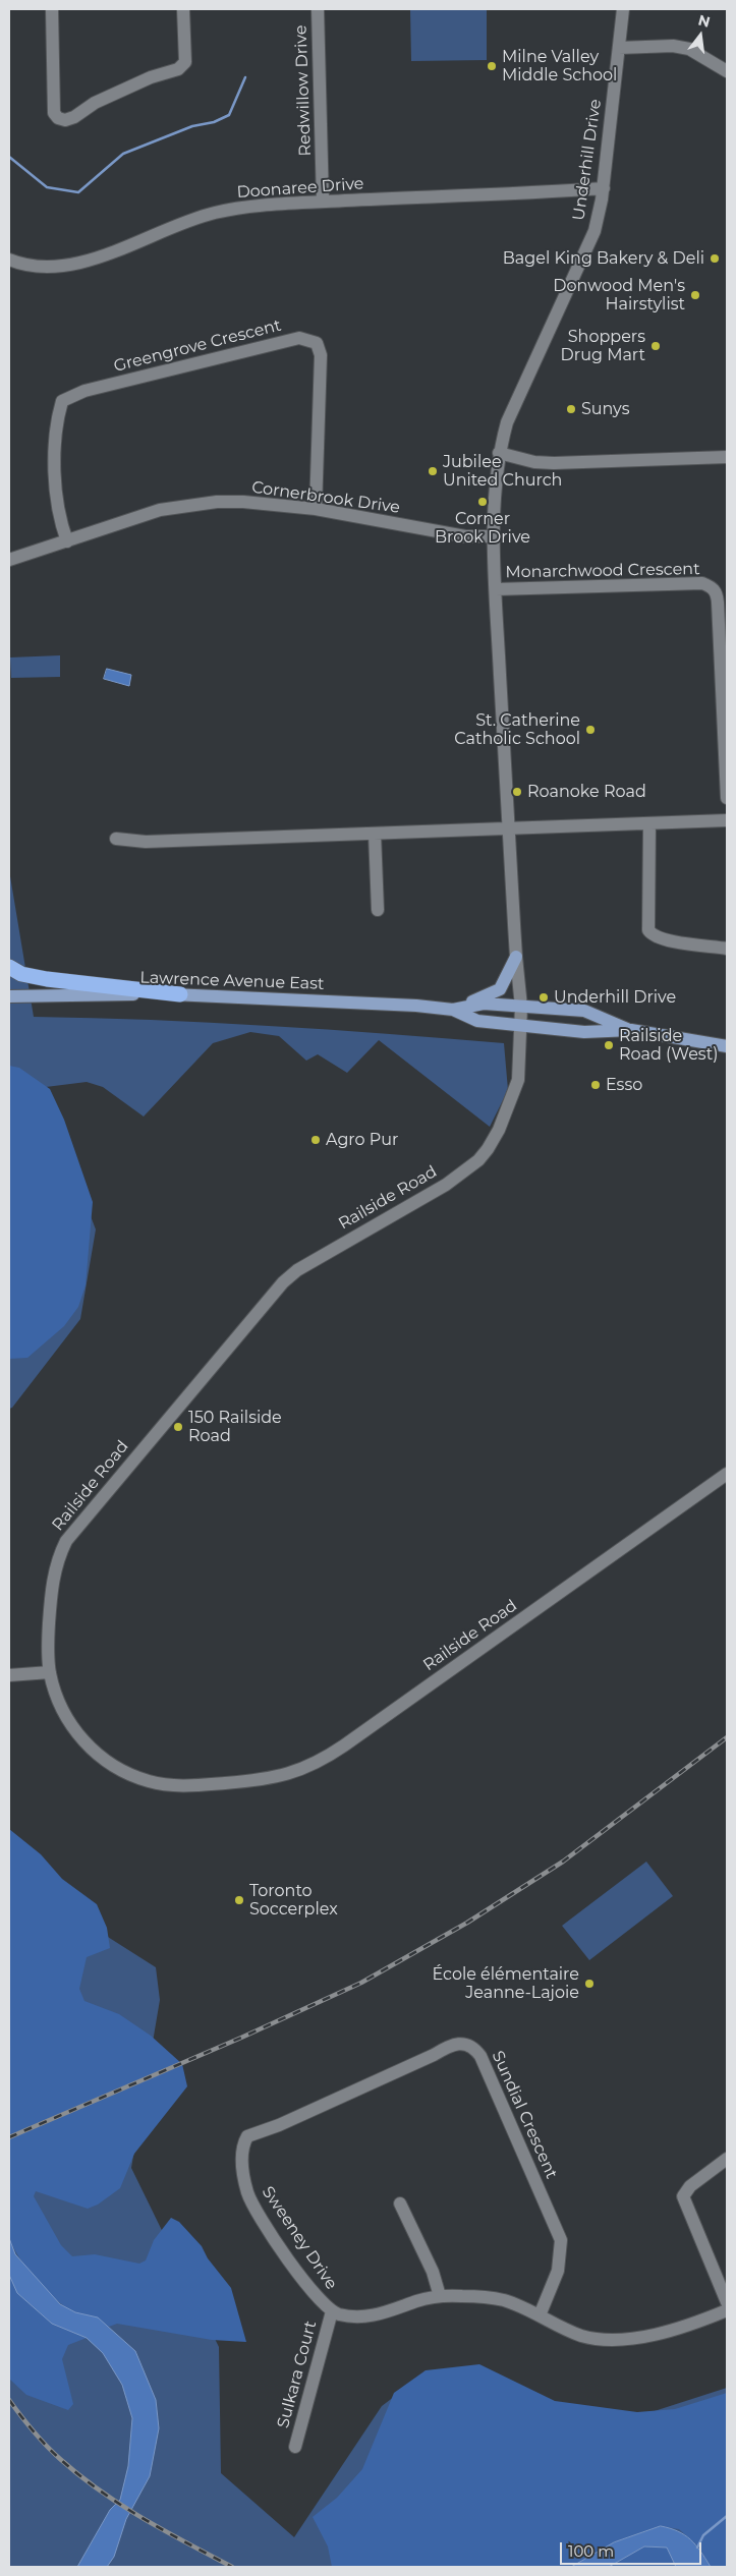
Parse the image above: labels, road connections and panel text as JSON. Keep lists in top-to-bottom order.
{
  "streets": {
    "main road": ["Lawrence Avenue East"],
    "street": [
      "Redwillow Drive",
      "Underhill Drive",
      "Doonaree Drive",
      "Greengrove Crescent",
      "Cornerbrook Drive",
      "Monarchwood Crescent",
      "Railside Road",
      "Sundial Crescent",
      "Sweeney Drive",
      "Sulkara Court"
    ]
  },
  "crossings": [
    ["Redwillow Drive", "Doonaree Drive"],
    ["Underhill Drive", "Doonaree Drive"],
    ["Underhill Drive", "Cornerbrook Drive"],
    ["Underhill Drive", "Monarchwood Crescent"],
    ["Underhill Drive", "Lawrence Avenue East"],
    ["Underhill Drive", "Railside Road"],
    ["Greengrove Crescent", "Cornerbrook Drive"],
    ["Lawrence Avenue East", "Railside Road"],
    ["Sundial Crescent", "Sweeney Drive"],
    ["Sweeney Drive", "Sulkara Court"]
  ],
  "places": [
    "Milne Valley Middle School",
    "Bagel King Bakery & Deli",
    "Donwood Men's Hairstylist",
    "Shoppers Drug Mart",
    "Sunys",
    "Jubilee United Church",
    "Corner Brook Drive",
    "St. Catherine Catholic School",
    "Roanoke Road",
    "Underhill Drive",
    "Railside Road (West)",
    "Esso",
    "Agro Pur",
    "150 Railside Road",
    "Toronto Soccerplex",
    "École élémentaire Jeanne-Lajoie"
  ],
  "scale_bar": "100 m",
  "north": "top"
}
